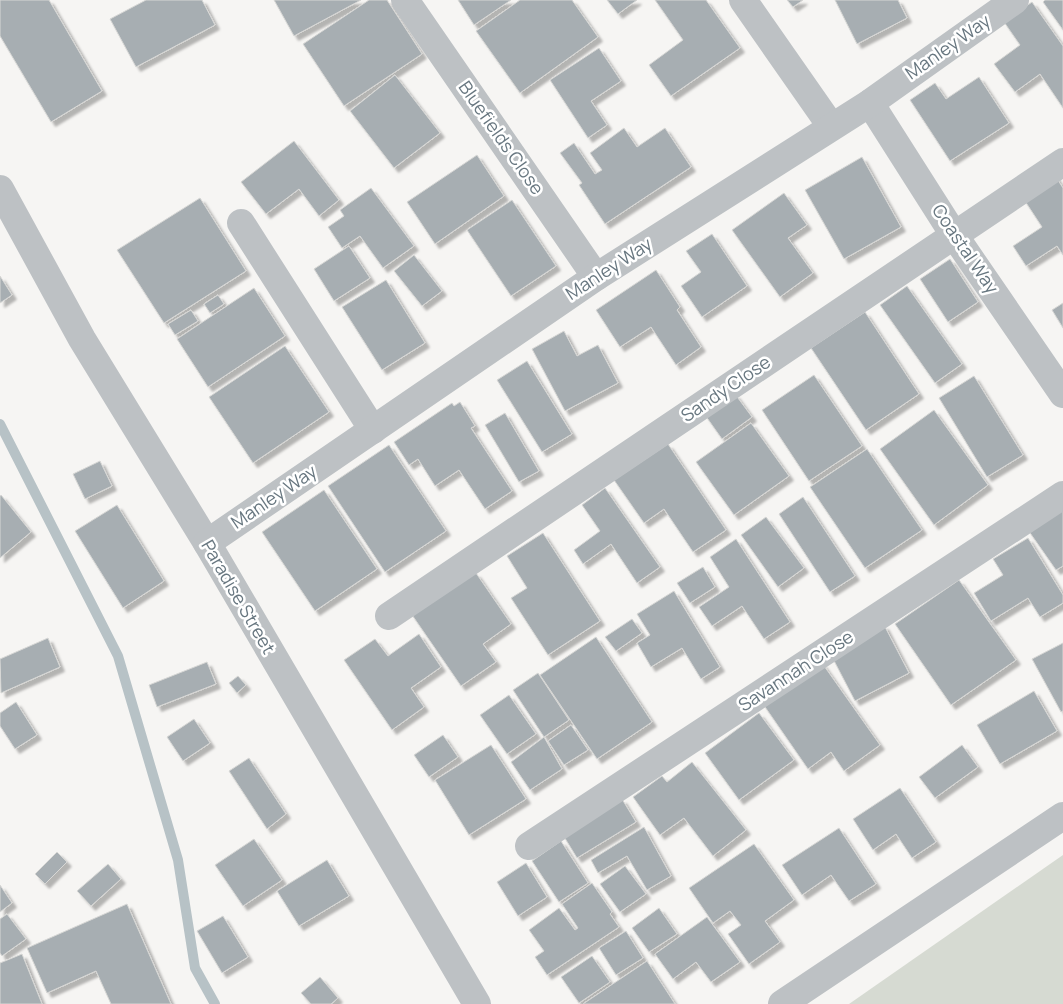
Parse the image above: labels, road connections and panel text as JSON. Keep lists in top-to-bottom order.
{
  "streets": {
    "street": [
      "Manley Way",
      "Bluefields Close",
      "Coastal Way",
      "Sandy Close",
      "Paradise Street",
      "Savannah Close"
    ]
  },
  "crossings": [
    ["Manley Way", "Bluefields Close"],
    ["Manley Way", "Coastal Way"],
    ["Manley Way", "Paradise Street"],
    ["Coastal Way", "Sandy Close"]
  ]
}
